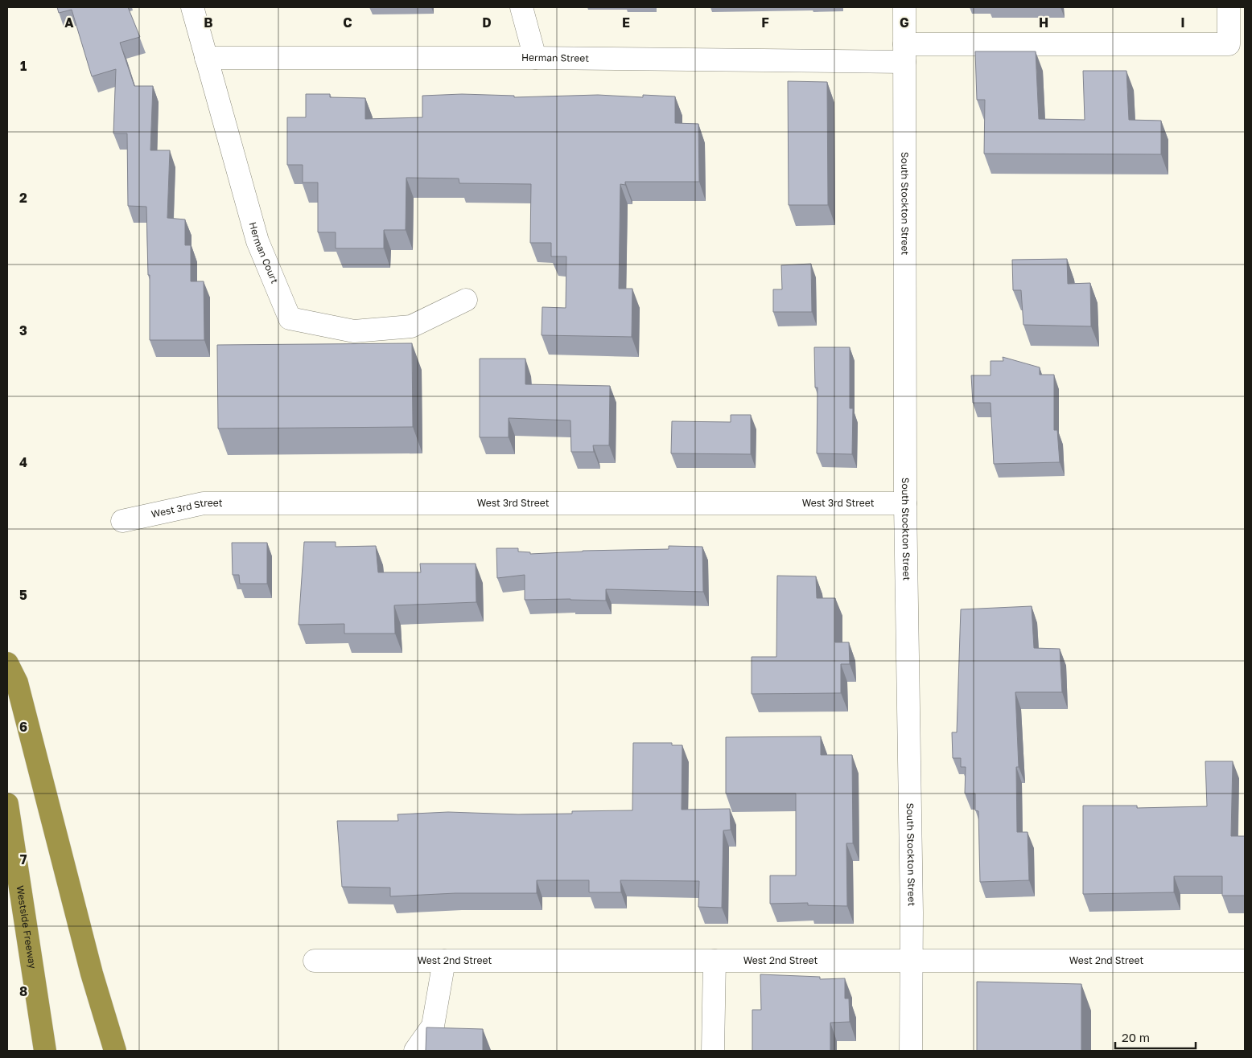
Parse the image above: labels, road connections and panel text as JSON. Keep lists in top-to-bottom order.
{
  "streets": {
    "highway": ["Westside Freeway"],
    "street": [
      "Herman Street",
      "South Stockton Street",
      "Herman Court",
      "West 3rd Street",
      "West 2nd Street"
    ]
  },
  "crossings": [
    ["Herman Street", "South Stockton Street"],
    ["Herman Street", "Herman Court"],
    ["South Stockton Street", "West 3rd Street"],
    ["South Stockton Street", "West 2nd Street"]
  ],
  "scale_bar": "20 m",
  "grid": {
    "columns": [
      "A",
      "B",
      "C",
      "D",
      "E",
      "F",
      "G",
      "H",
      "I"
    ],
    "rows": [
      "1",
      "2",
      "3",
      "4",
      "5",
      "6",
      "7",
      "8"
    ]
  }
}
